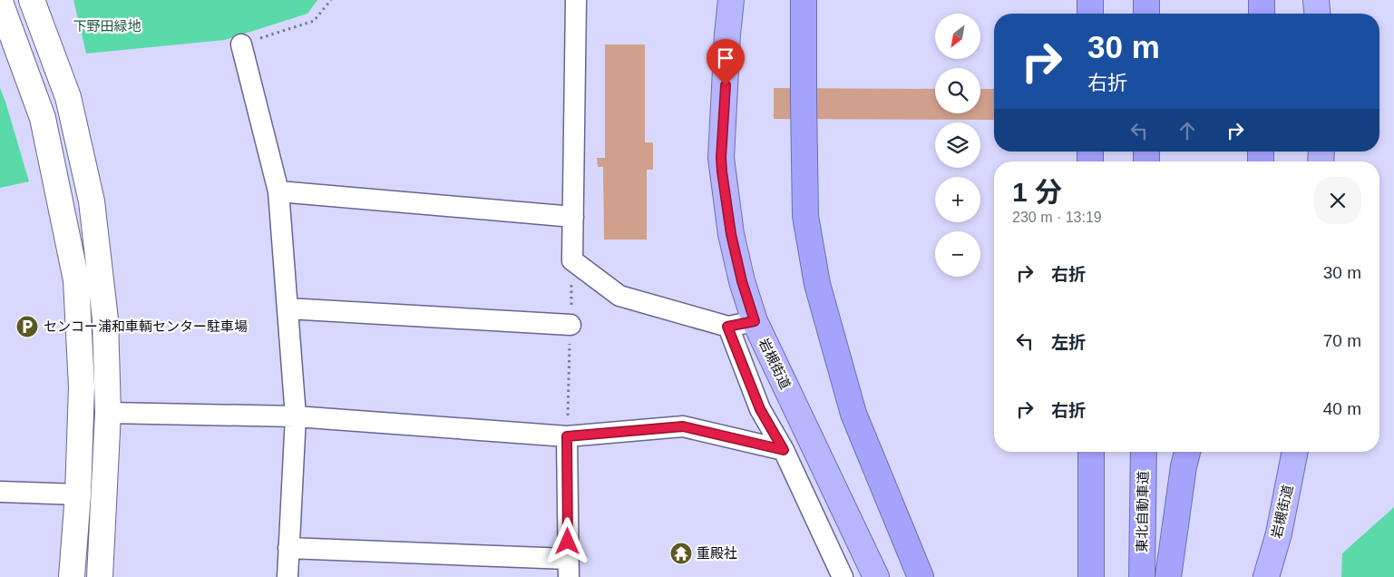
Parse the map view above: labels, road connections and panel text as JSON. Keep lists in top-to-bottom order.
{
  "streets": {
    "highway": ["岩槻街道", "東北自動車道"]
  },
  "parks": ["下野田緑地"],
  "places": {
    "parking": ["センコー浦和車輌センター駐車場"],
    "temple": ["重殿社"]
  },
  "north": "bottom left",
  "page": {
    "map_buttons": ["+", "−"],
    "turn": ["30 m", "右折"],
    "heading": ["1 分", "230 m · 13:19"],
    "list": [
      {
        "name": "右折",
        "value": "30 m"
      },
      {
        "name": "左折",
        "value": "70 m"
      },
      {
        "name": "右折",
        "value": "40 m"
      }
    ]
  }
}
